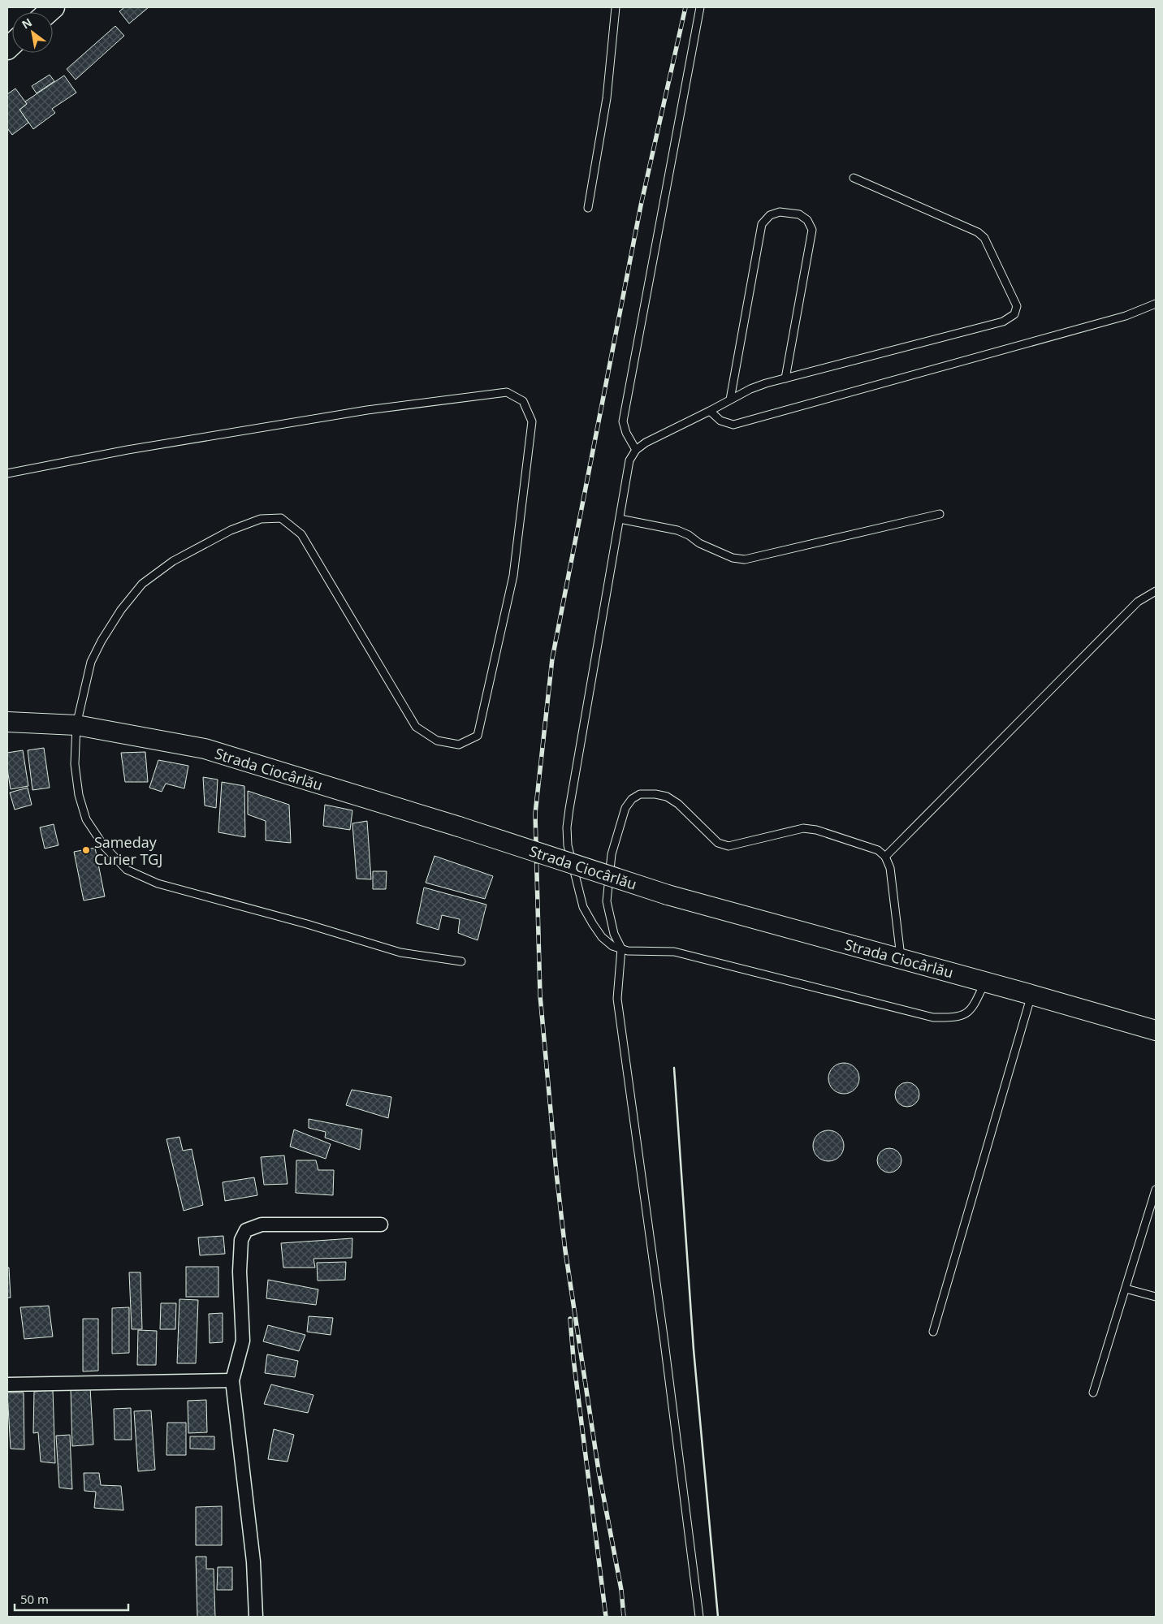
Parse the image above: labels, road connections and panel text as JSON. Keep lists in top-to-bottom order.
{
  "streets": {
    "main road": ["Strada Ciocârlău"]
  },
  "places": ["Sameday Curier TGJ"],
  "scale_bar": "50 m",
  "north": "top left"
}
